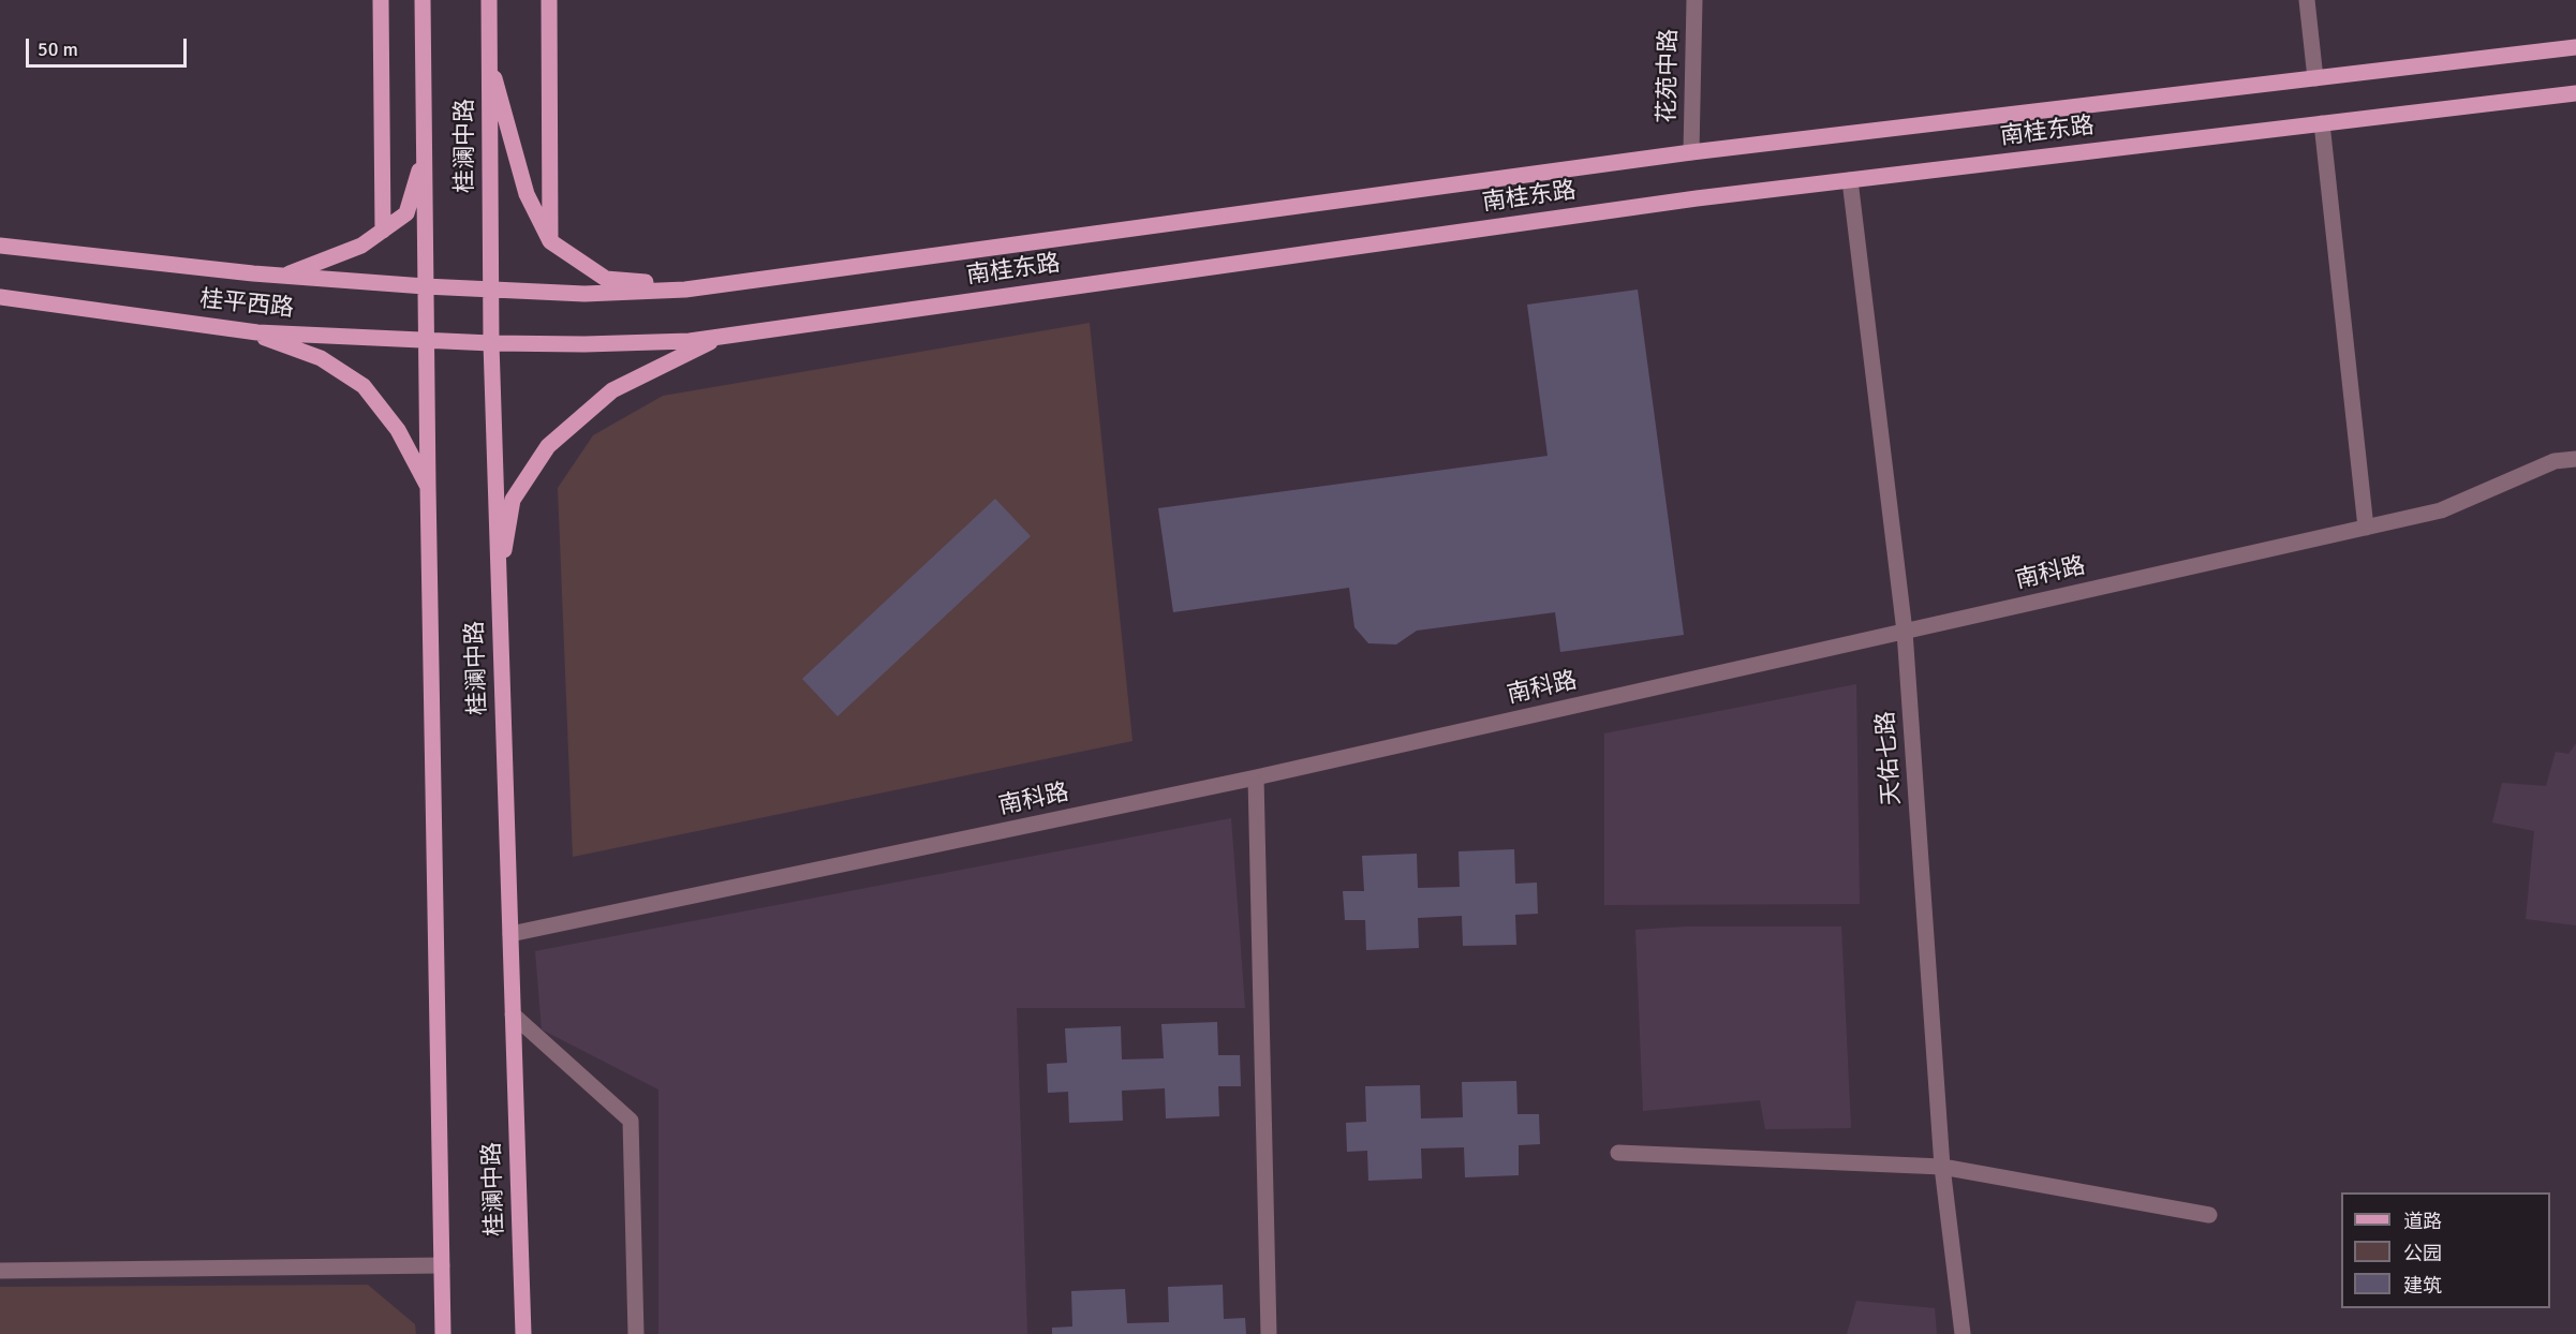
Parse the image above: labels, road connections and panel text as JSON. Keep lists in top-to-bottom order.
{
  "streets": {
    "main road": ["南桂东路", "桂澜中路", "桂平西路"],
    "street": ["花苑中路", "南科路", "天佑七路"]
  },
  "crossings": [
    ["花苑中路", "南桂东路"],
    ["南桂东路", "桂澜中路"],
    ["南桂东路", "桂平西路"],
    ["南桂东路", "天佑七路"],
    ["桂澜中路", "桂平西路"],
    ["桂澜中路", "南科路"],
    ["南科路", "天佑七路"]
  ],
  "legend": ["道路", "公园", "建筑"],
  "scale_bar": "50 m"
}
